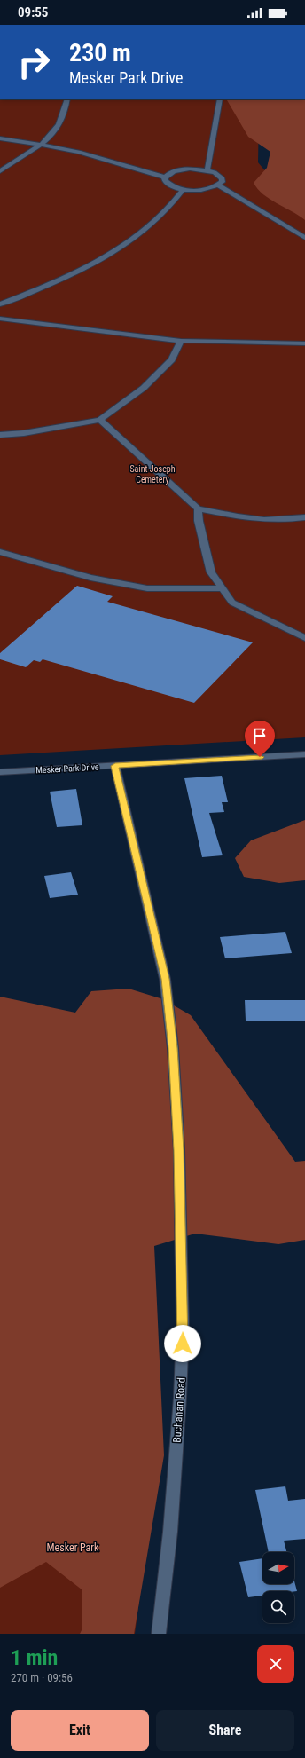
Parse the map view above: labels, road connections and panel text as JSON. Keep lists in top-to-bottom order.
{
  "streets": {
    "street": ["Mesker Park Drive", "Buchanan Road"]
  },
  "crossings": [
    ["Mesker Park Drive", "Buchanan Road"]
  ],
  "parks": ["Saint Joseph Cemetery", "Mesker Park"],
  "north": "right",
  "page": {
    "status": "09:55",
    "turn": ["230 m", "Mesker Park Drive"],
    "heading": ["1 min", "270 m · 09:56"],
    "buttons": ["Exit", "Share"]
  }
}
